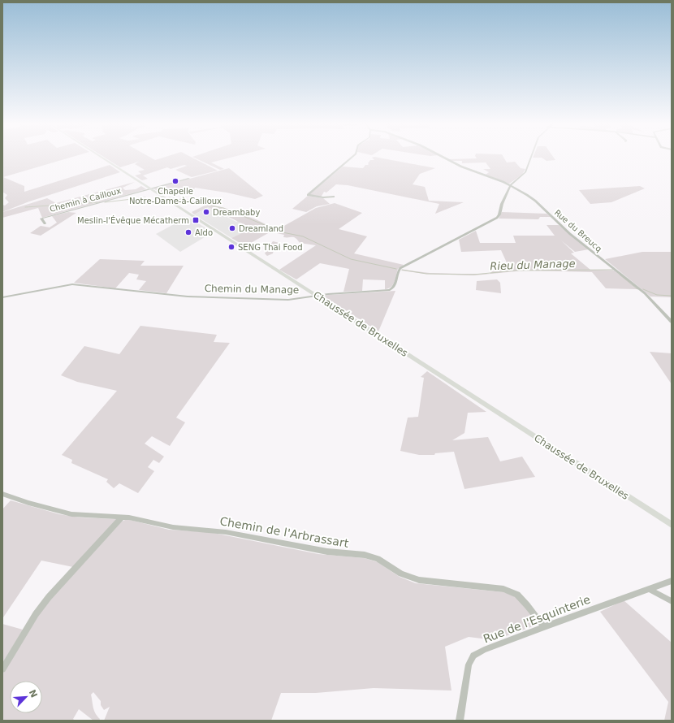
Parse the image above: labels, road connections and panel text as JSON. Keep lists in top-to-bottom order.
{
  "streets": {
    "main road": ["Chaussée de Bruxelles"],
    "street": [
      "Chemin à Cailloux",
      "Rue du Breucq",
      "Chemin du Manage",
      "Chemin de l'Arbrassart",
      "Rue de l'Esquinterie"
    ]
  },
  "crossings": [
    ["Chemin à Cailloux", "Chaussée de Bruxelles"],
    ["Rue du Breucq", "Chemin du Manage"],
    ["Chemin du Manage", "Chaussée de Bruxelles"],
    ["Chemin de l'Arbrassart", "Rue de l'Esquinterie"]
  ],
  "water": ["Rieu du Manage"],
  "places": {
    "other": [
      "Chapelle Notre-Dame-à-Cailloux",
      "Dreambaby",
      "Dreamland",
      "Aldo",
      "SENG Thai Food"
    ],
    "transit": ["Meslin-l'Évêque Mécatherm"]
  },
  "north": "top right"
}
